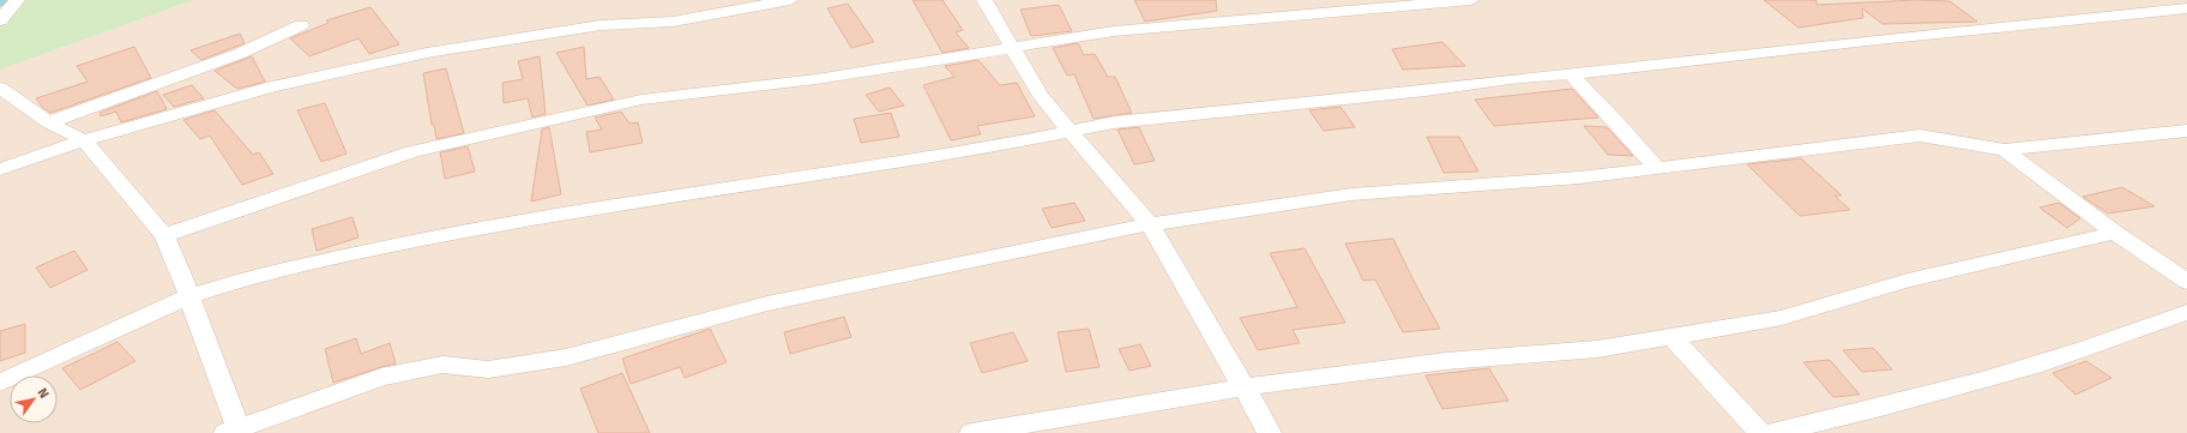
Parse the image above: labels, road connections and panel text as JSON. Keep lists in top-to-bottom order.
{
  "north": "top right"
}
